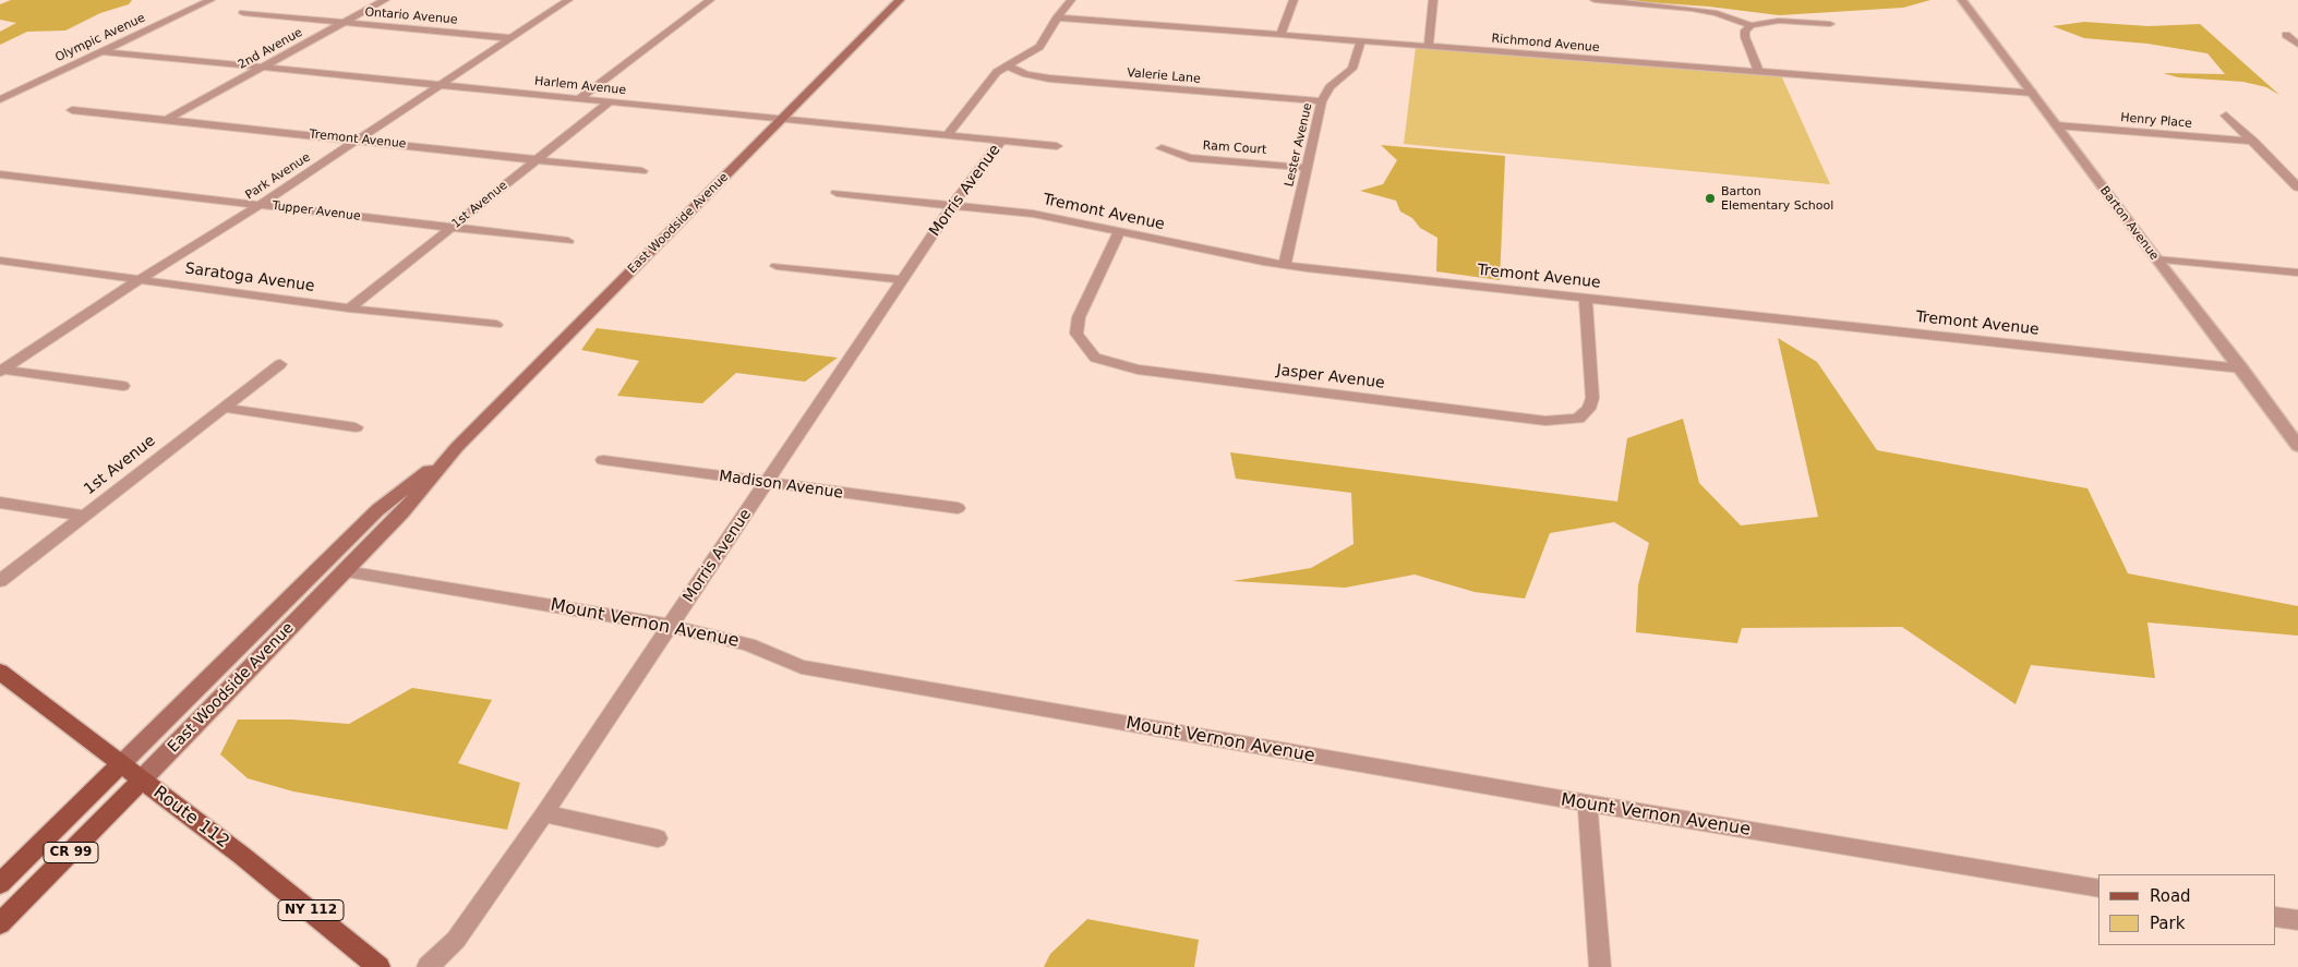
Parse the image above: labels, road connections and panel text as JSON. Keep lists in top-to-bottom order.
{
  "streets": {
    "main road": [
      "East Woodside Avenue",
      "Route 112",
      "CR 99",
      "NY 112"
    ],
    "street": [
      "Ontario Avenue",
      "Olympic Avenue",
      "Richmond Avenue",
      "2nd Avenue",
      "Valerie Lane",
      "Harlem Avenue",
      "Henry Place",
      "Tremont Avenue",
      "Lester Avenue",
      "Ram Court",
      "Park Avenue",
      "Morris Avenue",
      "1st Avenue",
      "Tupper Avenue",
      "Barton Avenue",
      "Saratoga Avenue",
      "Jasper Avenue",
      "Madison Avenue",
      "Mount Vernon Avenue"
    ]
  },
  "crossings": [
    ["Ontario Avenue", "2nd Avenue"],
    ["Ontario Avenue", "Park Avenue"],
    ["Olympic Avenue", "Harlem Avenue"],
    ["Richmond Avenue", "Lester Avenue"],
    ["Richmond Avenue", "Barton Avenue"],
    ["2nd Avenue", "Harlem Avenue"],
    ["2nd Avenue", "Tremont Avenue"],
    ["Valerie Lane", "Lester Avenue"],
    ["Harlem Avenue", "Park Avenue"],
    ["Harlem Avenue", "Morris Avenue"],
    ["Harlem Avenue", "1st Avenue"],
    ["Harlem Avenue", "East Woodside Avenue"],
    ["Henry Place", "Barton Avenue"],
    ["Tremont Avenue", "Lester Avenue"],
    ["Tremont Avenue", "Park Avenue"],
    ["Tremont Avenue", "Morris Avenue"],
    ["Tremont Avenue", "1st Avenue"],
    ["Tremont Avenue", "Barton Avenue"],
    ["Tremont Avenue", "Jasper Avenue"],
    ["Lester Avenue", "Ram Court"],
    ["Park Avenue", "Tupper Avenue"],
    ["Park Avenue", "Saratoga Avenue"],
    ["Morris Avenue", "Madison Avenue"],
    ["Morris Avenue", "Mount Vernon Avenue"],
    ["1st Avenue", "Tupper Avenue"],
    ["1st Avenue", "Saratoga Avenue"],
    ["East Woodside Avenue", "Mount Vernon Avenue"],
    ["East Woodside Avenue", "Route 112"]
  ],
  "places": ["Barton Elementary School"],
  "legend": ["Road", "Park"]
}
